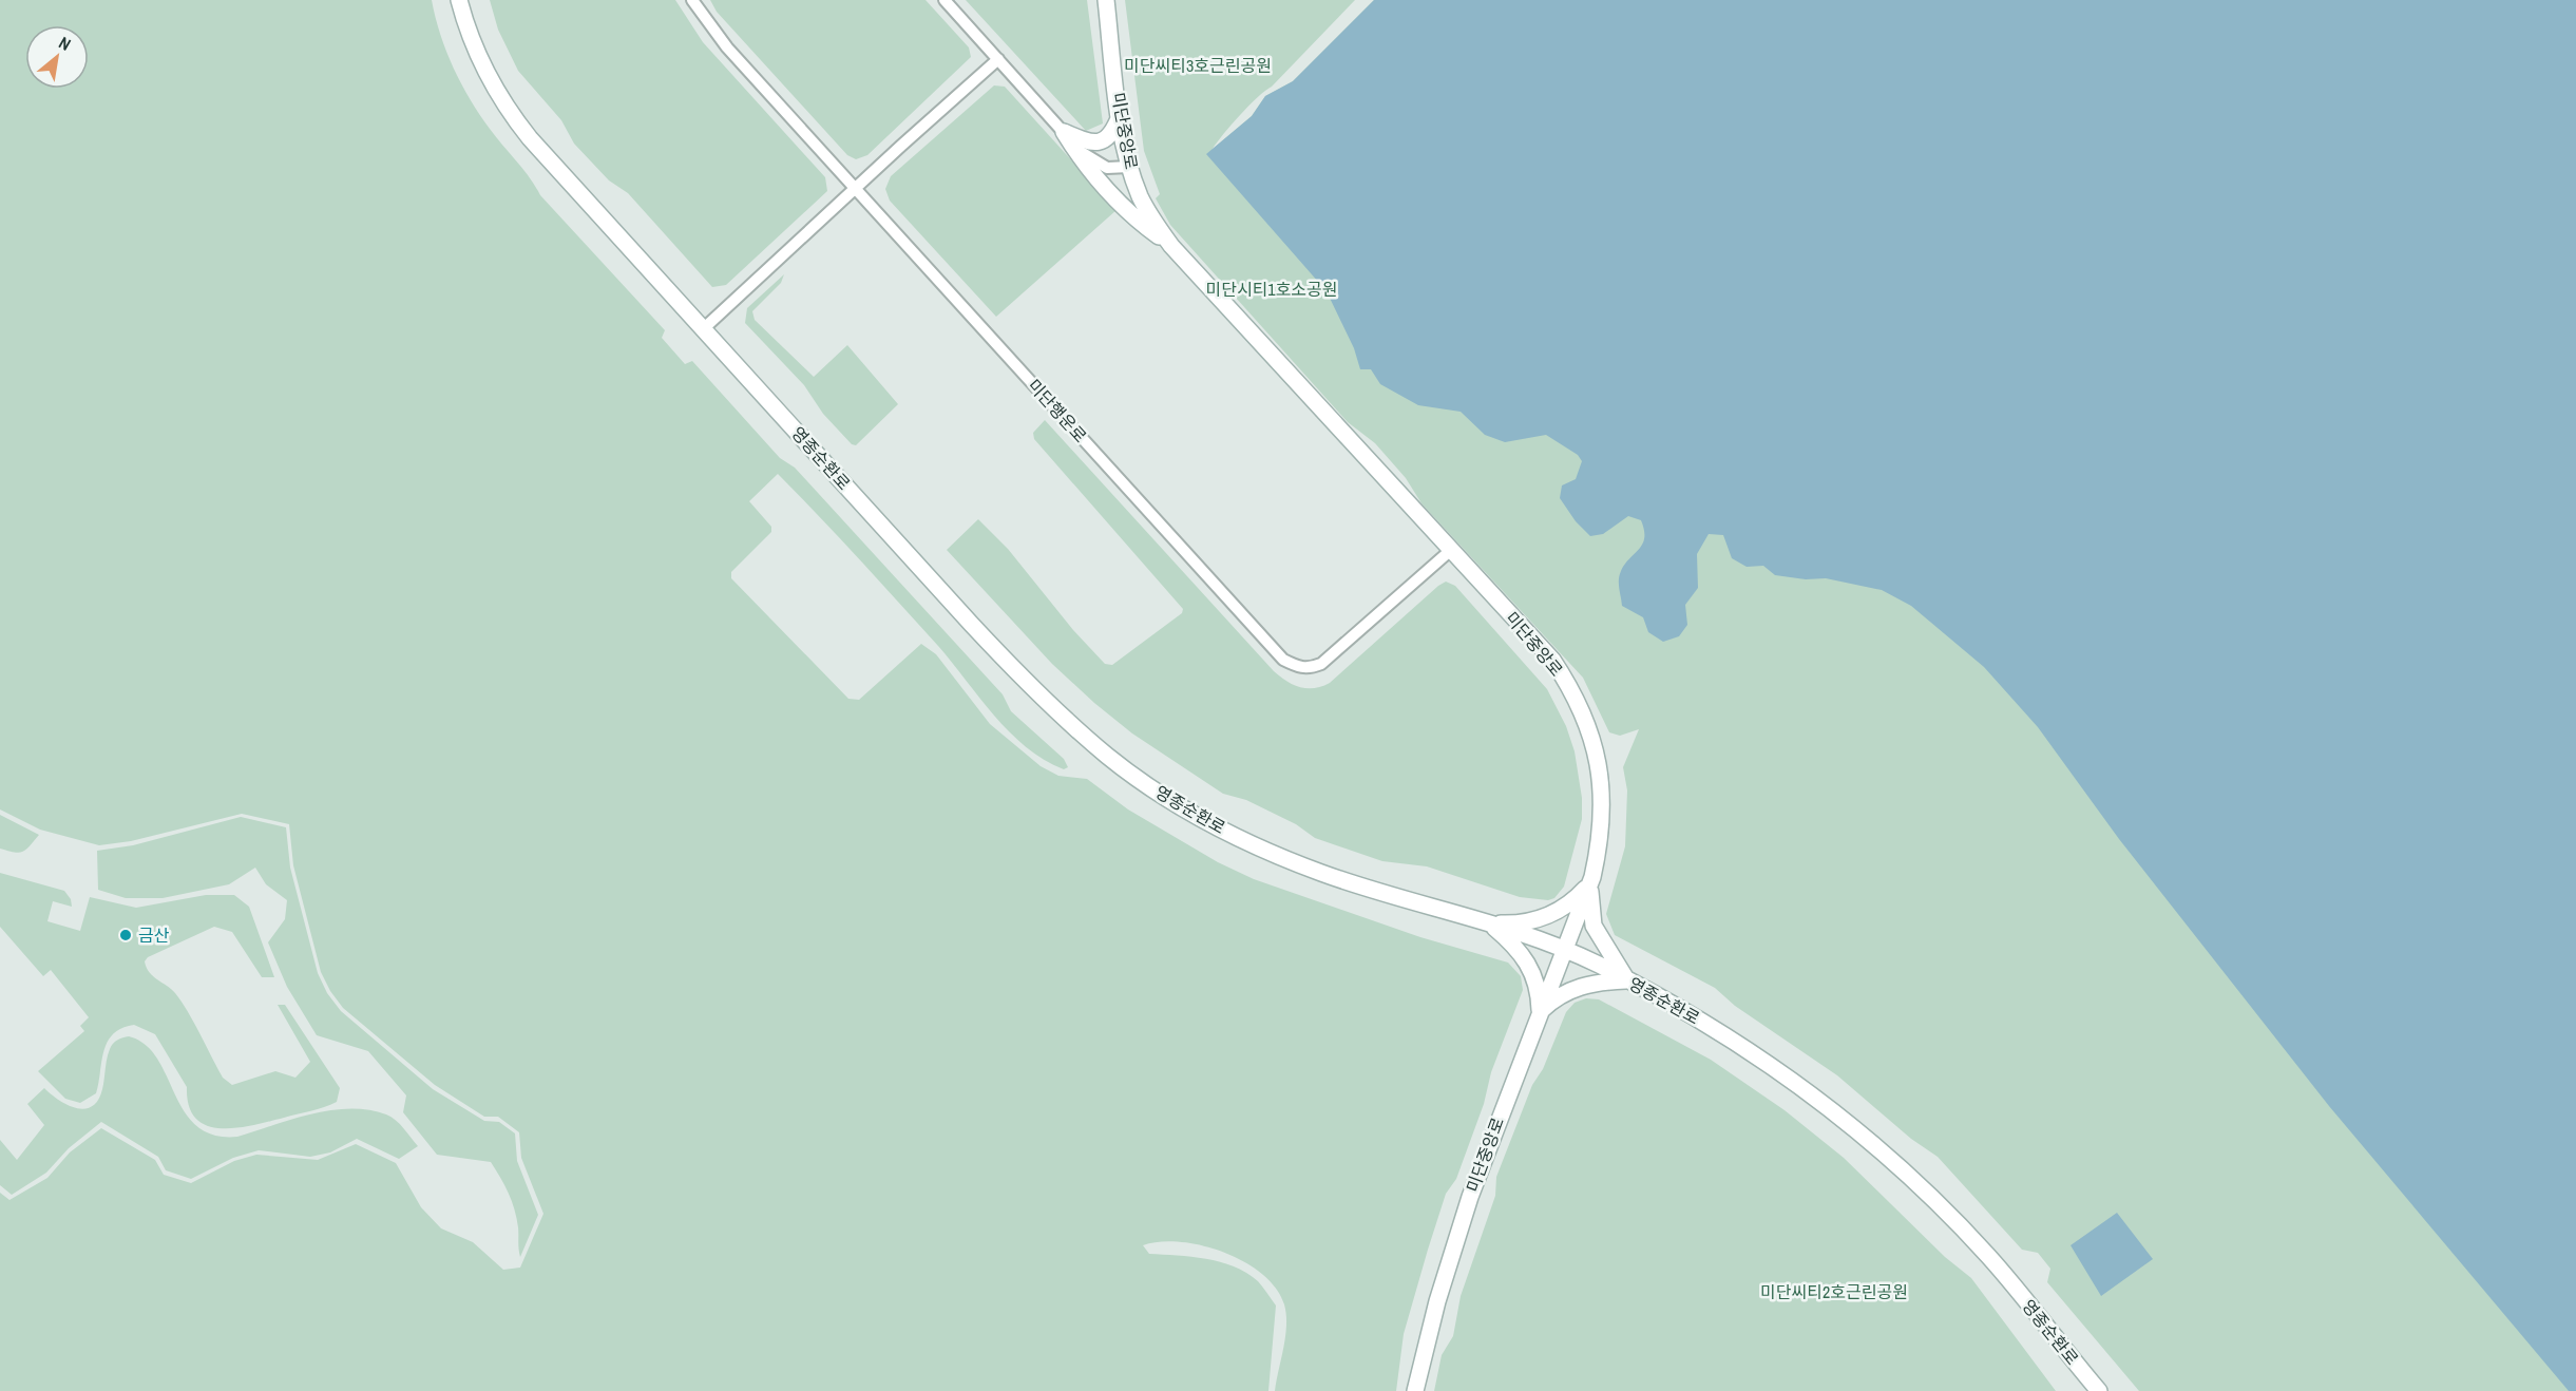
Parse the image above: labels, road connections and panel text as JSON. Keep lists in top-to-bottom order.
{
  "streets": {
    "street": ["미단중앙로", "미단행운로", "영종순환로"]
  },
  "crossings": [
    ["미단중앙로", "미단행운로"],
    ["미단중앙로", "영종순환로"]
  ],
  "parks": ["미단씨티3호근린공원", "미단시티1호소공원", "미단씨티2호근린공원"],
  "places": ["금산"],
  "north": "top right"
}
